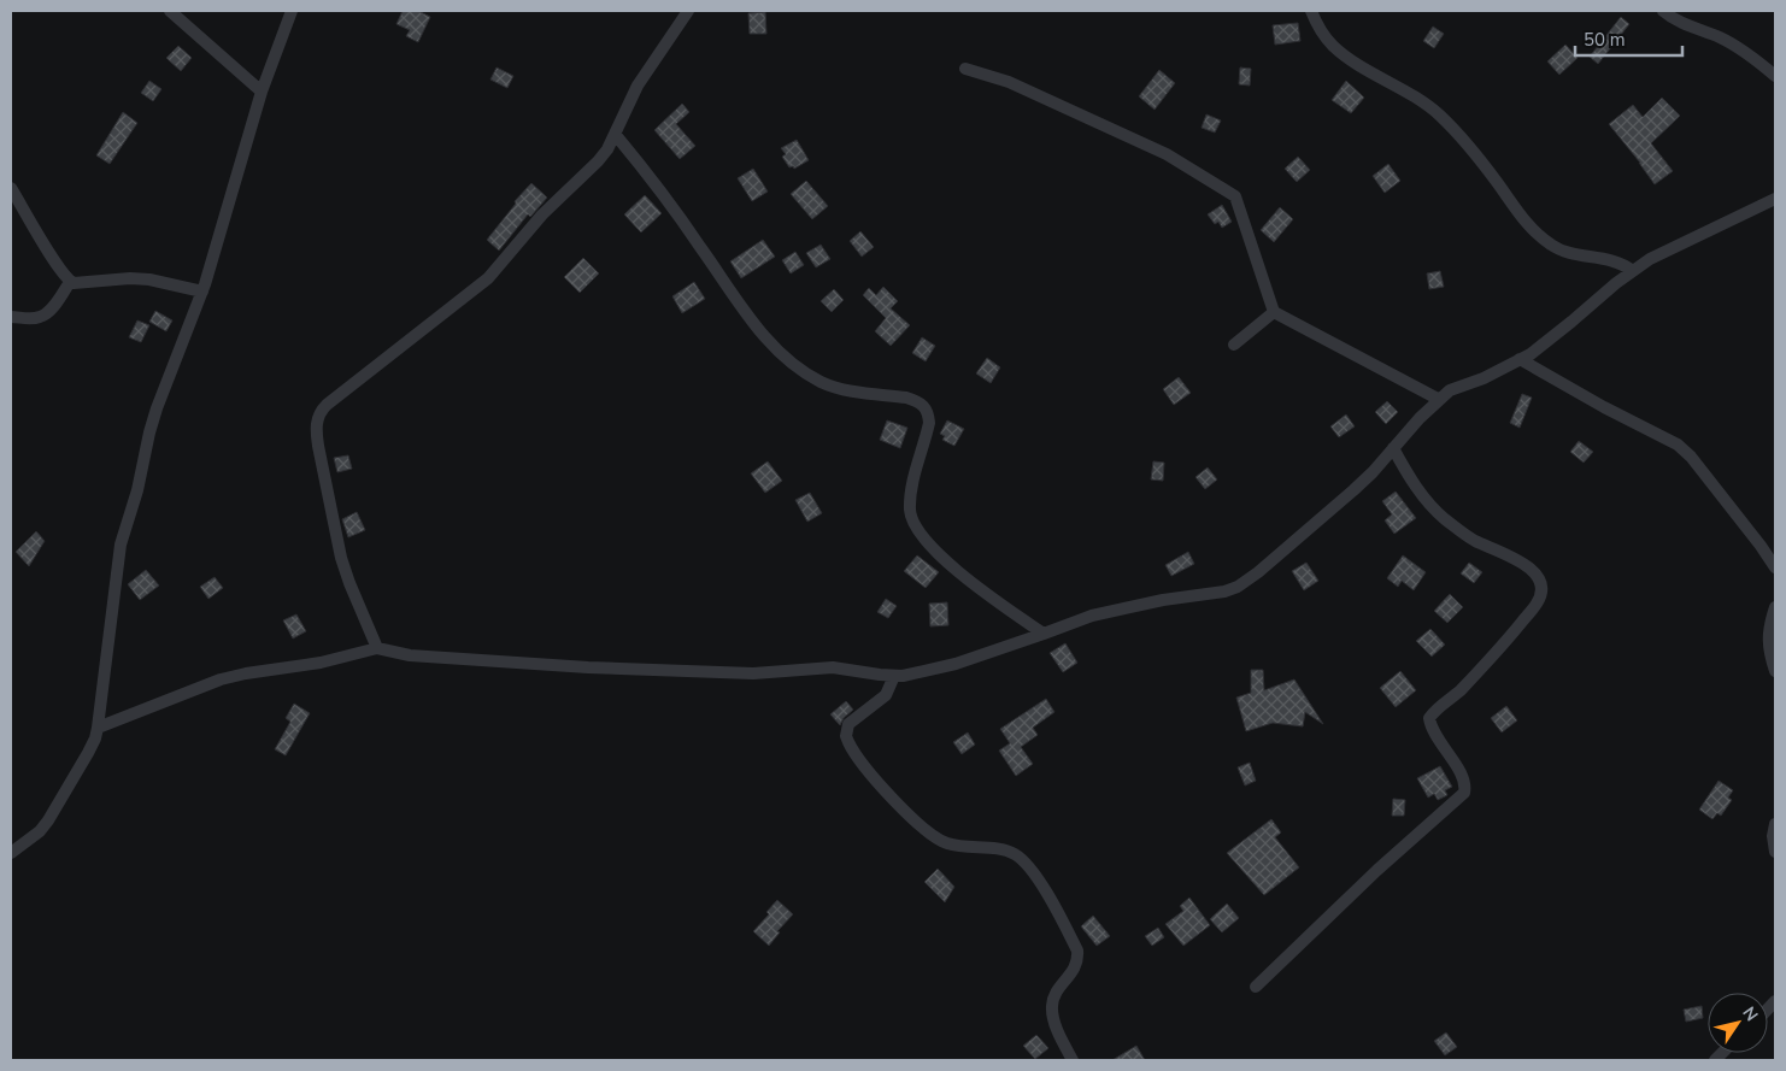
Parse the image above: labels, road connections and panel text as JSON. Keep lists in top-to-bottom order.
{
  "scale_bar": "50 m",
  "north": "top right"
}
